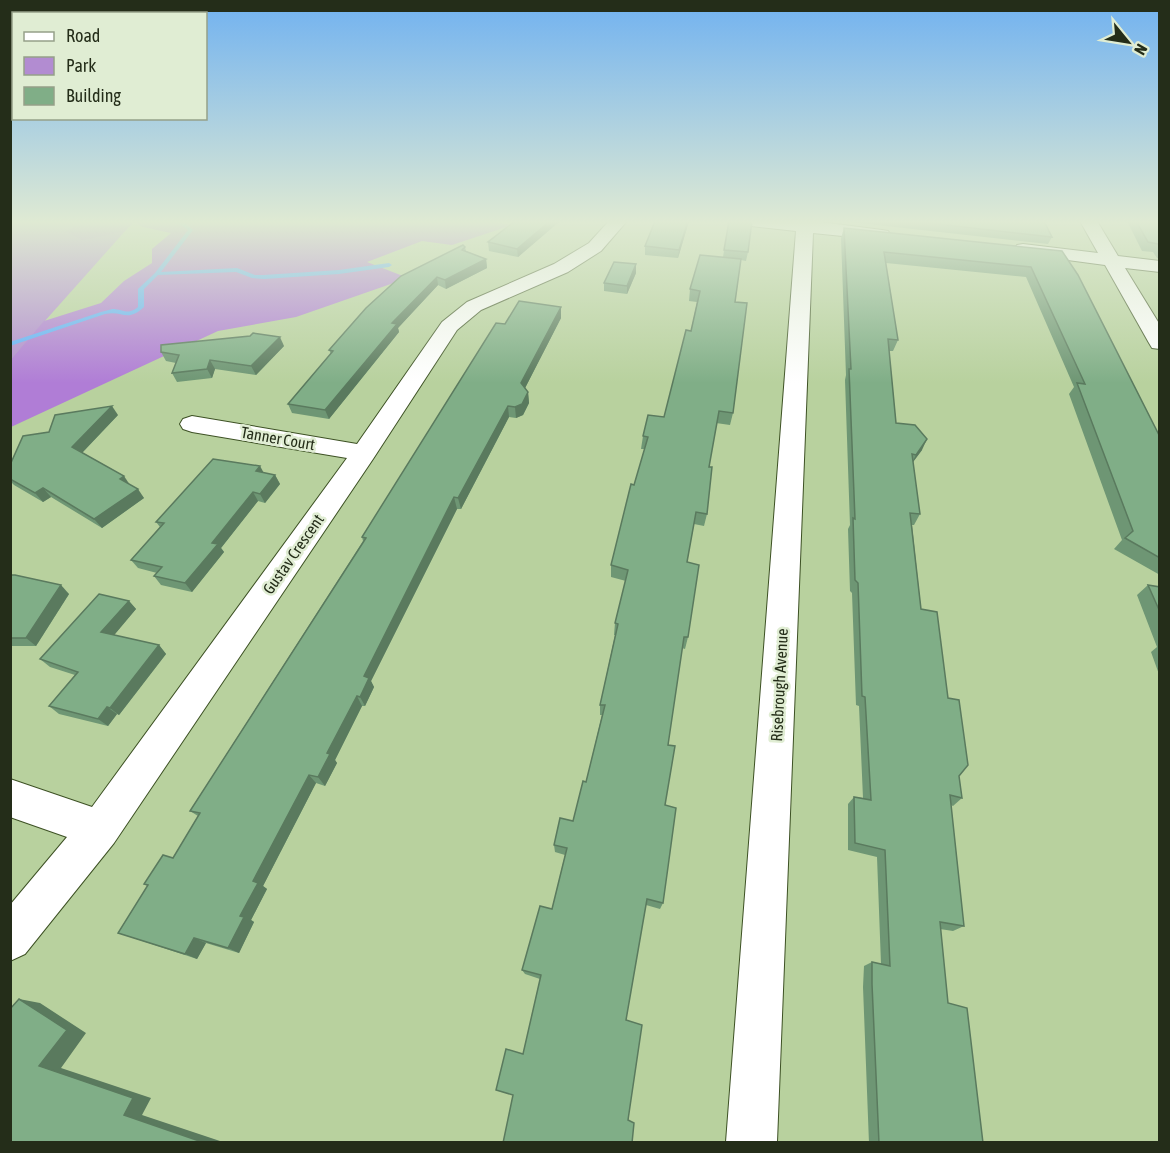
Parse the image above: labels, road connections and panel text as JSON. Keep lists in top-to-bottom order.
{
  "streets": {
    "street": ["Tanner Court", "Gustav Crescent", "Risebrough Avenue"]
  },
  "crossings": [
    ["Tanner Court", "Gustav Crescent"]
  ],
  "legend": ["Road", "Park", "Building"],
  "north": "bottom right"
}
